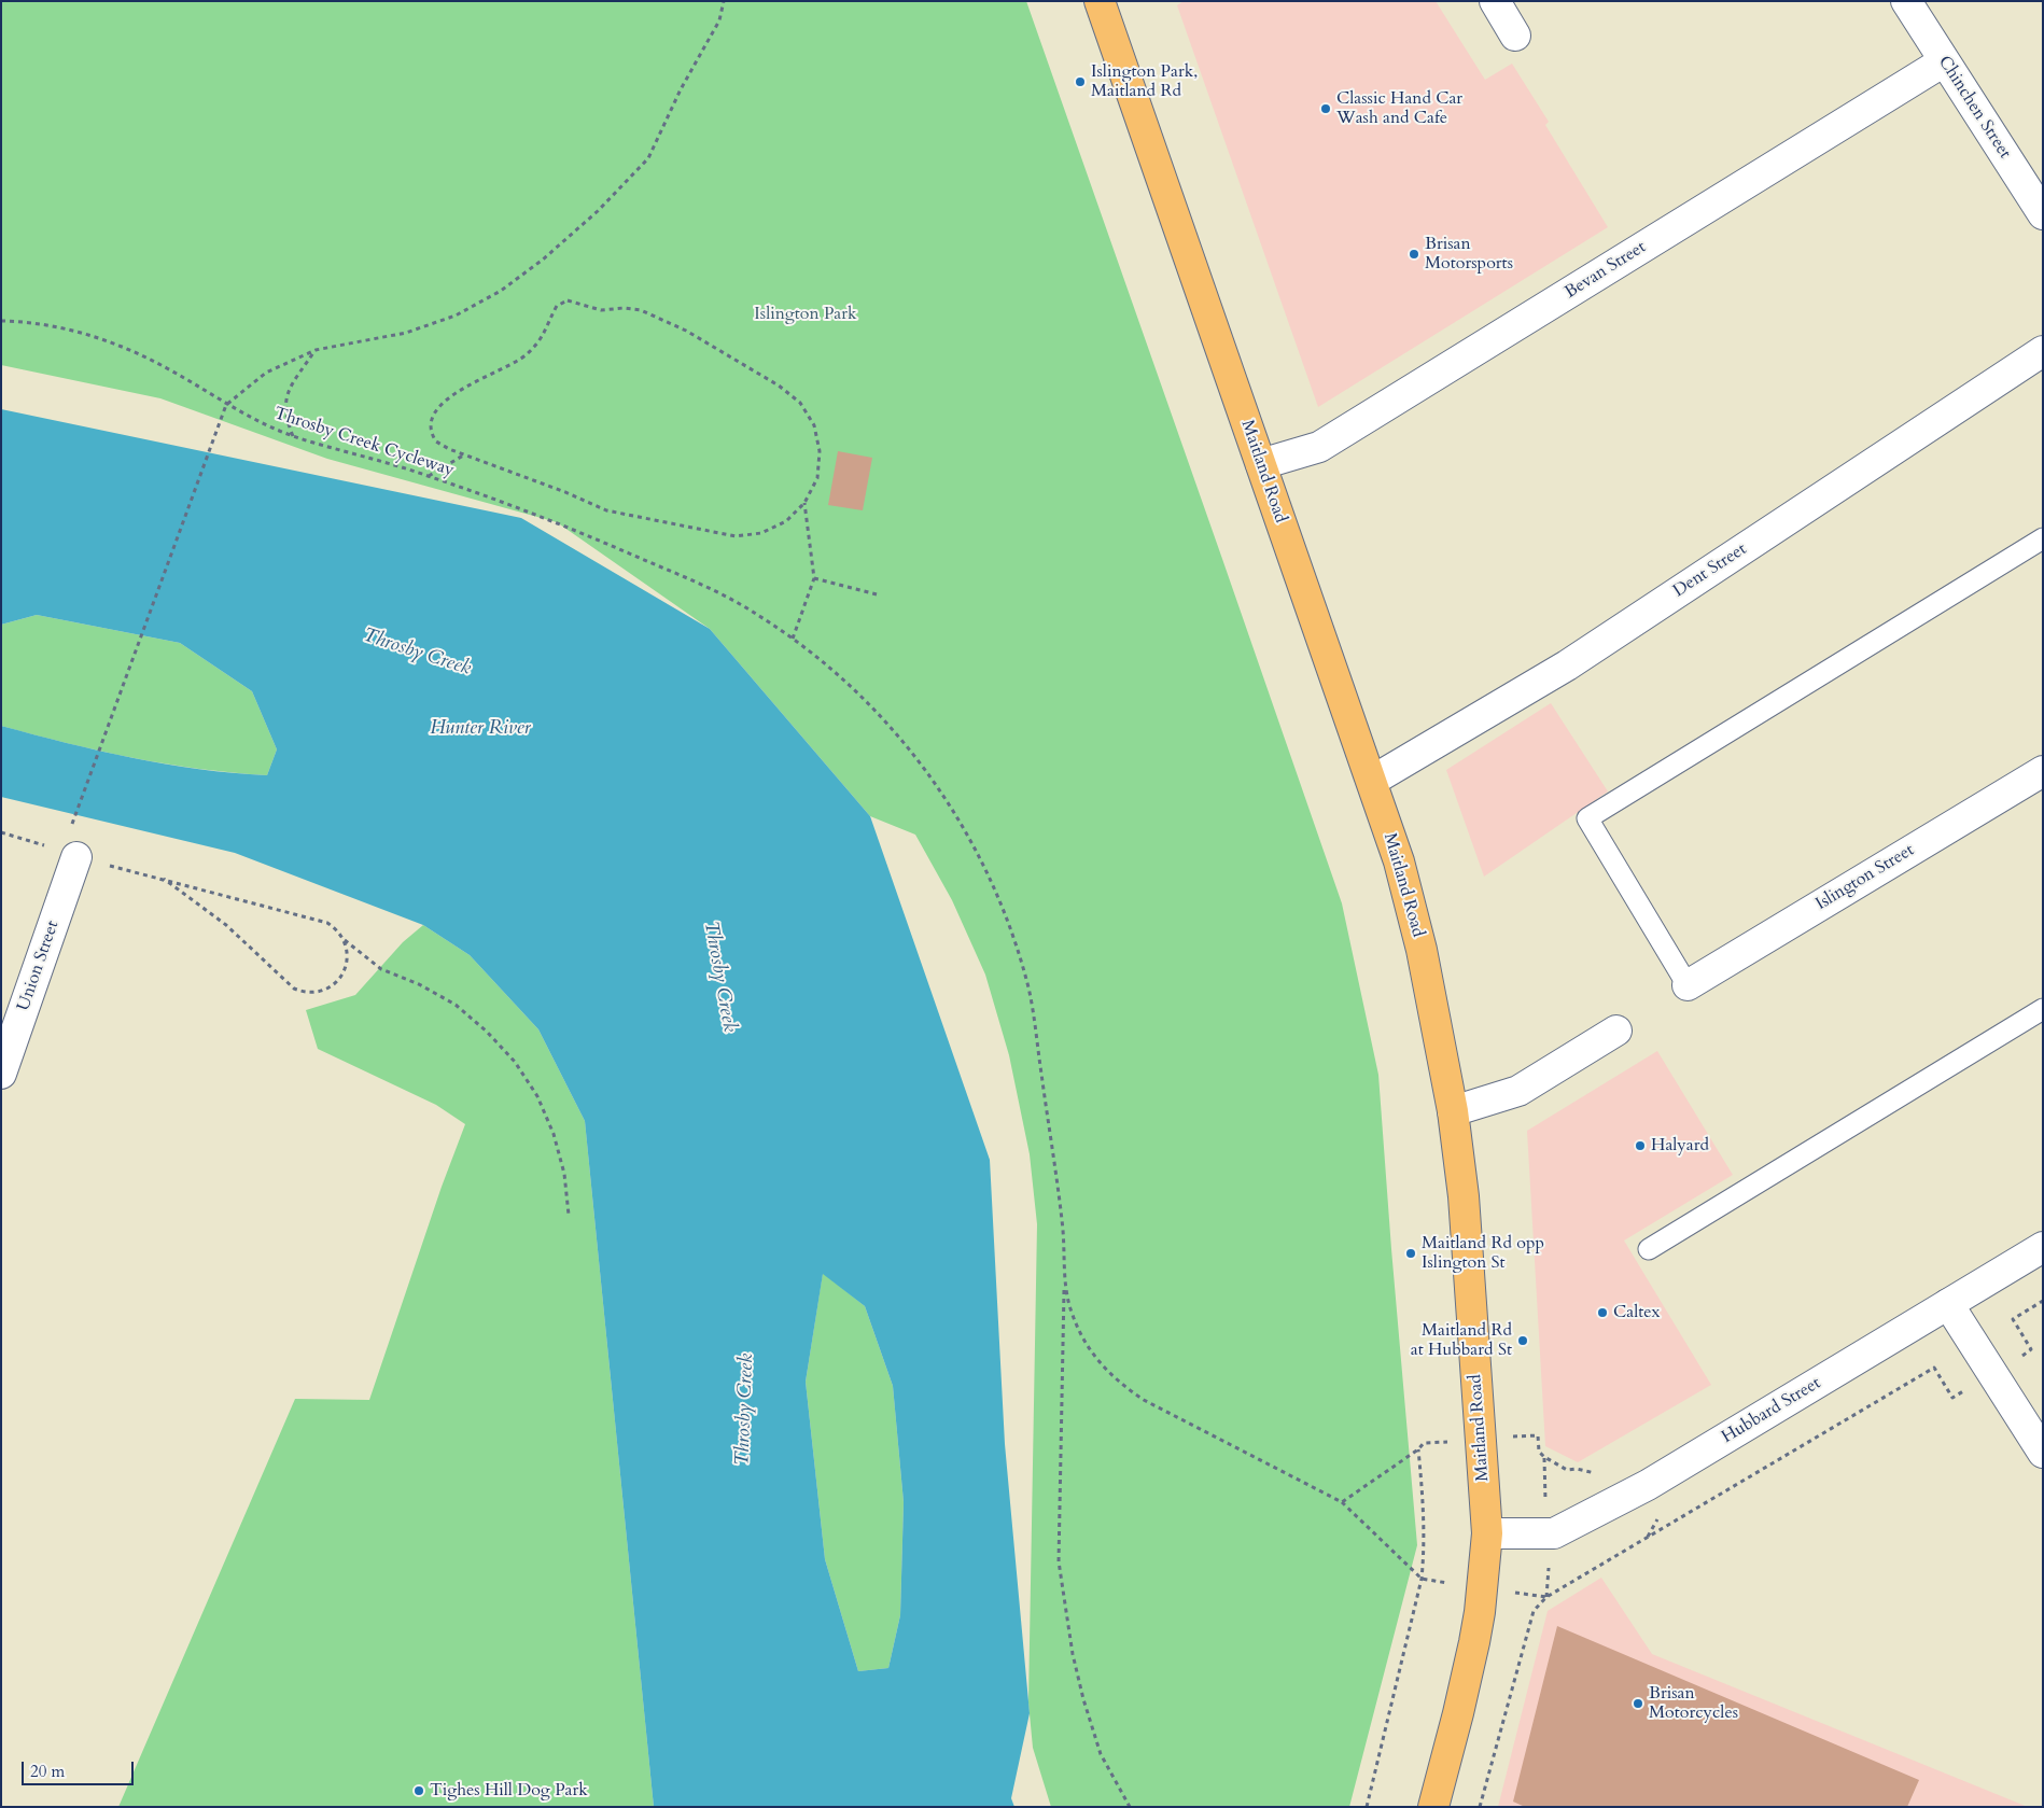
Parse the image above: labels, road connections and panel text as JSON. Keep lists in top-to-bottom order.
{
  "streets": {
    "main road": ["Maitland Road"],
    "street": [
      "Chinchen Street",
      "Bevan Street",
      "Dent Street",
      "Islington Street",
      "Union Street",
      "Hubbard Street"
    ],
    "path": ["Throsby Creek Cycleway"]
  },
  "crossings": [
    ["Chinchen Street", "Bevan Street"],
    ["Bevan Street", "Maitland Road"],
    ["Maitland Road", "Dent Street"],
    ["Maitland Road", "Hubbard Street"]
  ],
  "water": ["Throsby Creek", "Hunter River"],
  "parks": ["Islington Park"],
  "places": [
    "Islington Park, Maitland Rd",
    "Classic Hand Car Wash and Cafe",
    "Brisan Motorsports",
    "Halyard",
    "Maitland Rd opp Islington St",
    "Caltex",
    "Maitland Rd at Hubbard St",
    "Brisan Motorcycles",
    "Tighes Hill Dog Park"
  ],
  "scale_bar": "20 m"
}
